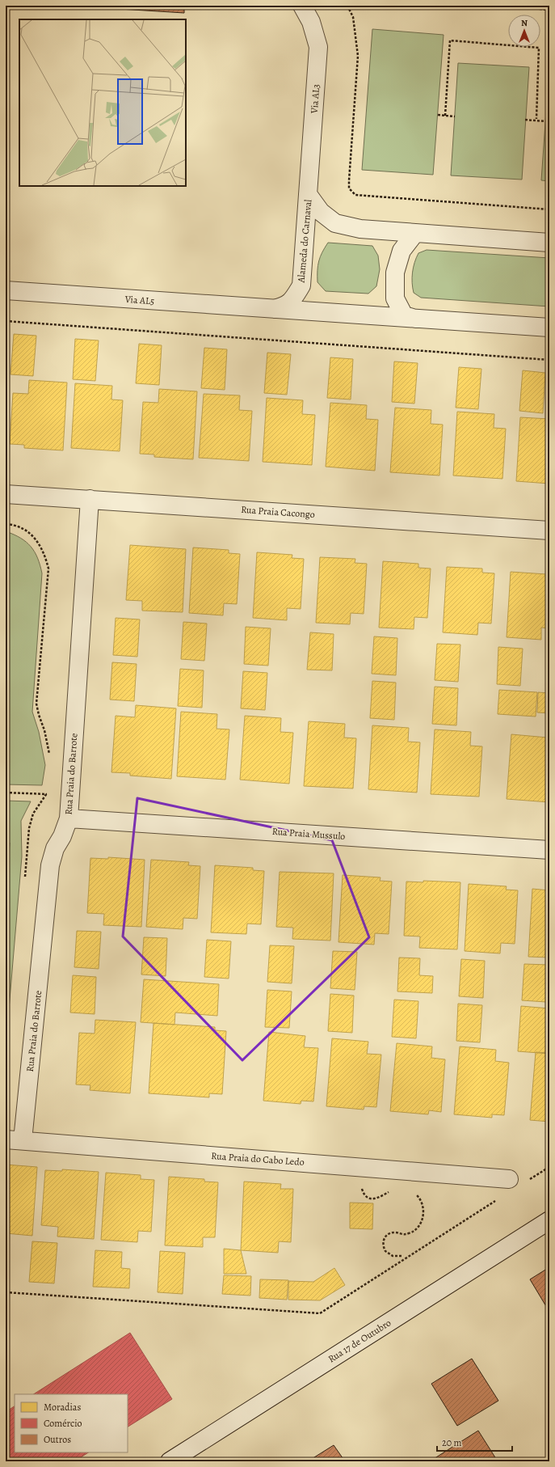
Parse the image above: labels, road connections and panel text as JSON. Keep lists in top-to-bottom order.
{
  "streets": {
    "street": [
      "Via AL3",
      "Alameda do Carnaval",
      "Via AL5",
      "Rua Praia Cacongo",
      "Rua Praia do Barrote",
      "Rua Praia Mussulo",
      "Rua Praia do Cabo Ledo",
      "Rua 17 de Outubro"
    ]
  },
  "crossings": [
    ["Via AL3", "Alameda do Carnaval"],
    ["Alameda do Carnaval", "Via AL5"],
    ["Rua Praia Cacongo", "Rua Praia do Barrote"],
    ["Rua Praia do Barrote", "Rua Praia Mussulo"],
    ["Rua Praia do Barrote", "Rua Praia do Cabo Ledo"]
  ],
  "legend": ["Moradias", "Comércio", "Outros"],
  "scale_bar": "20 m",
  "north": "top"
}
